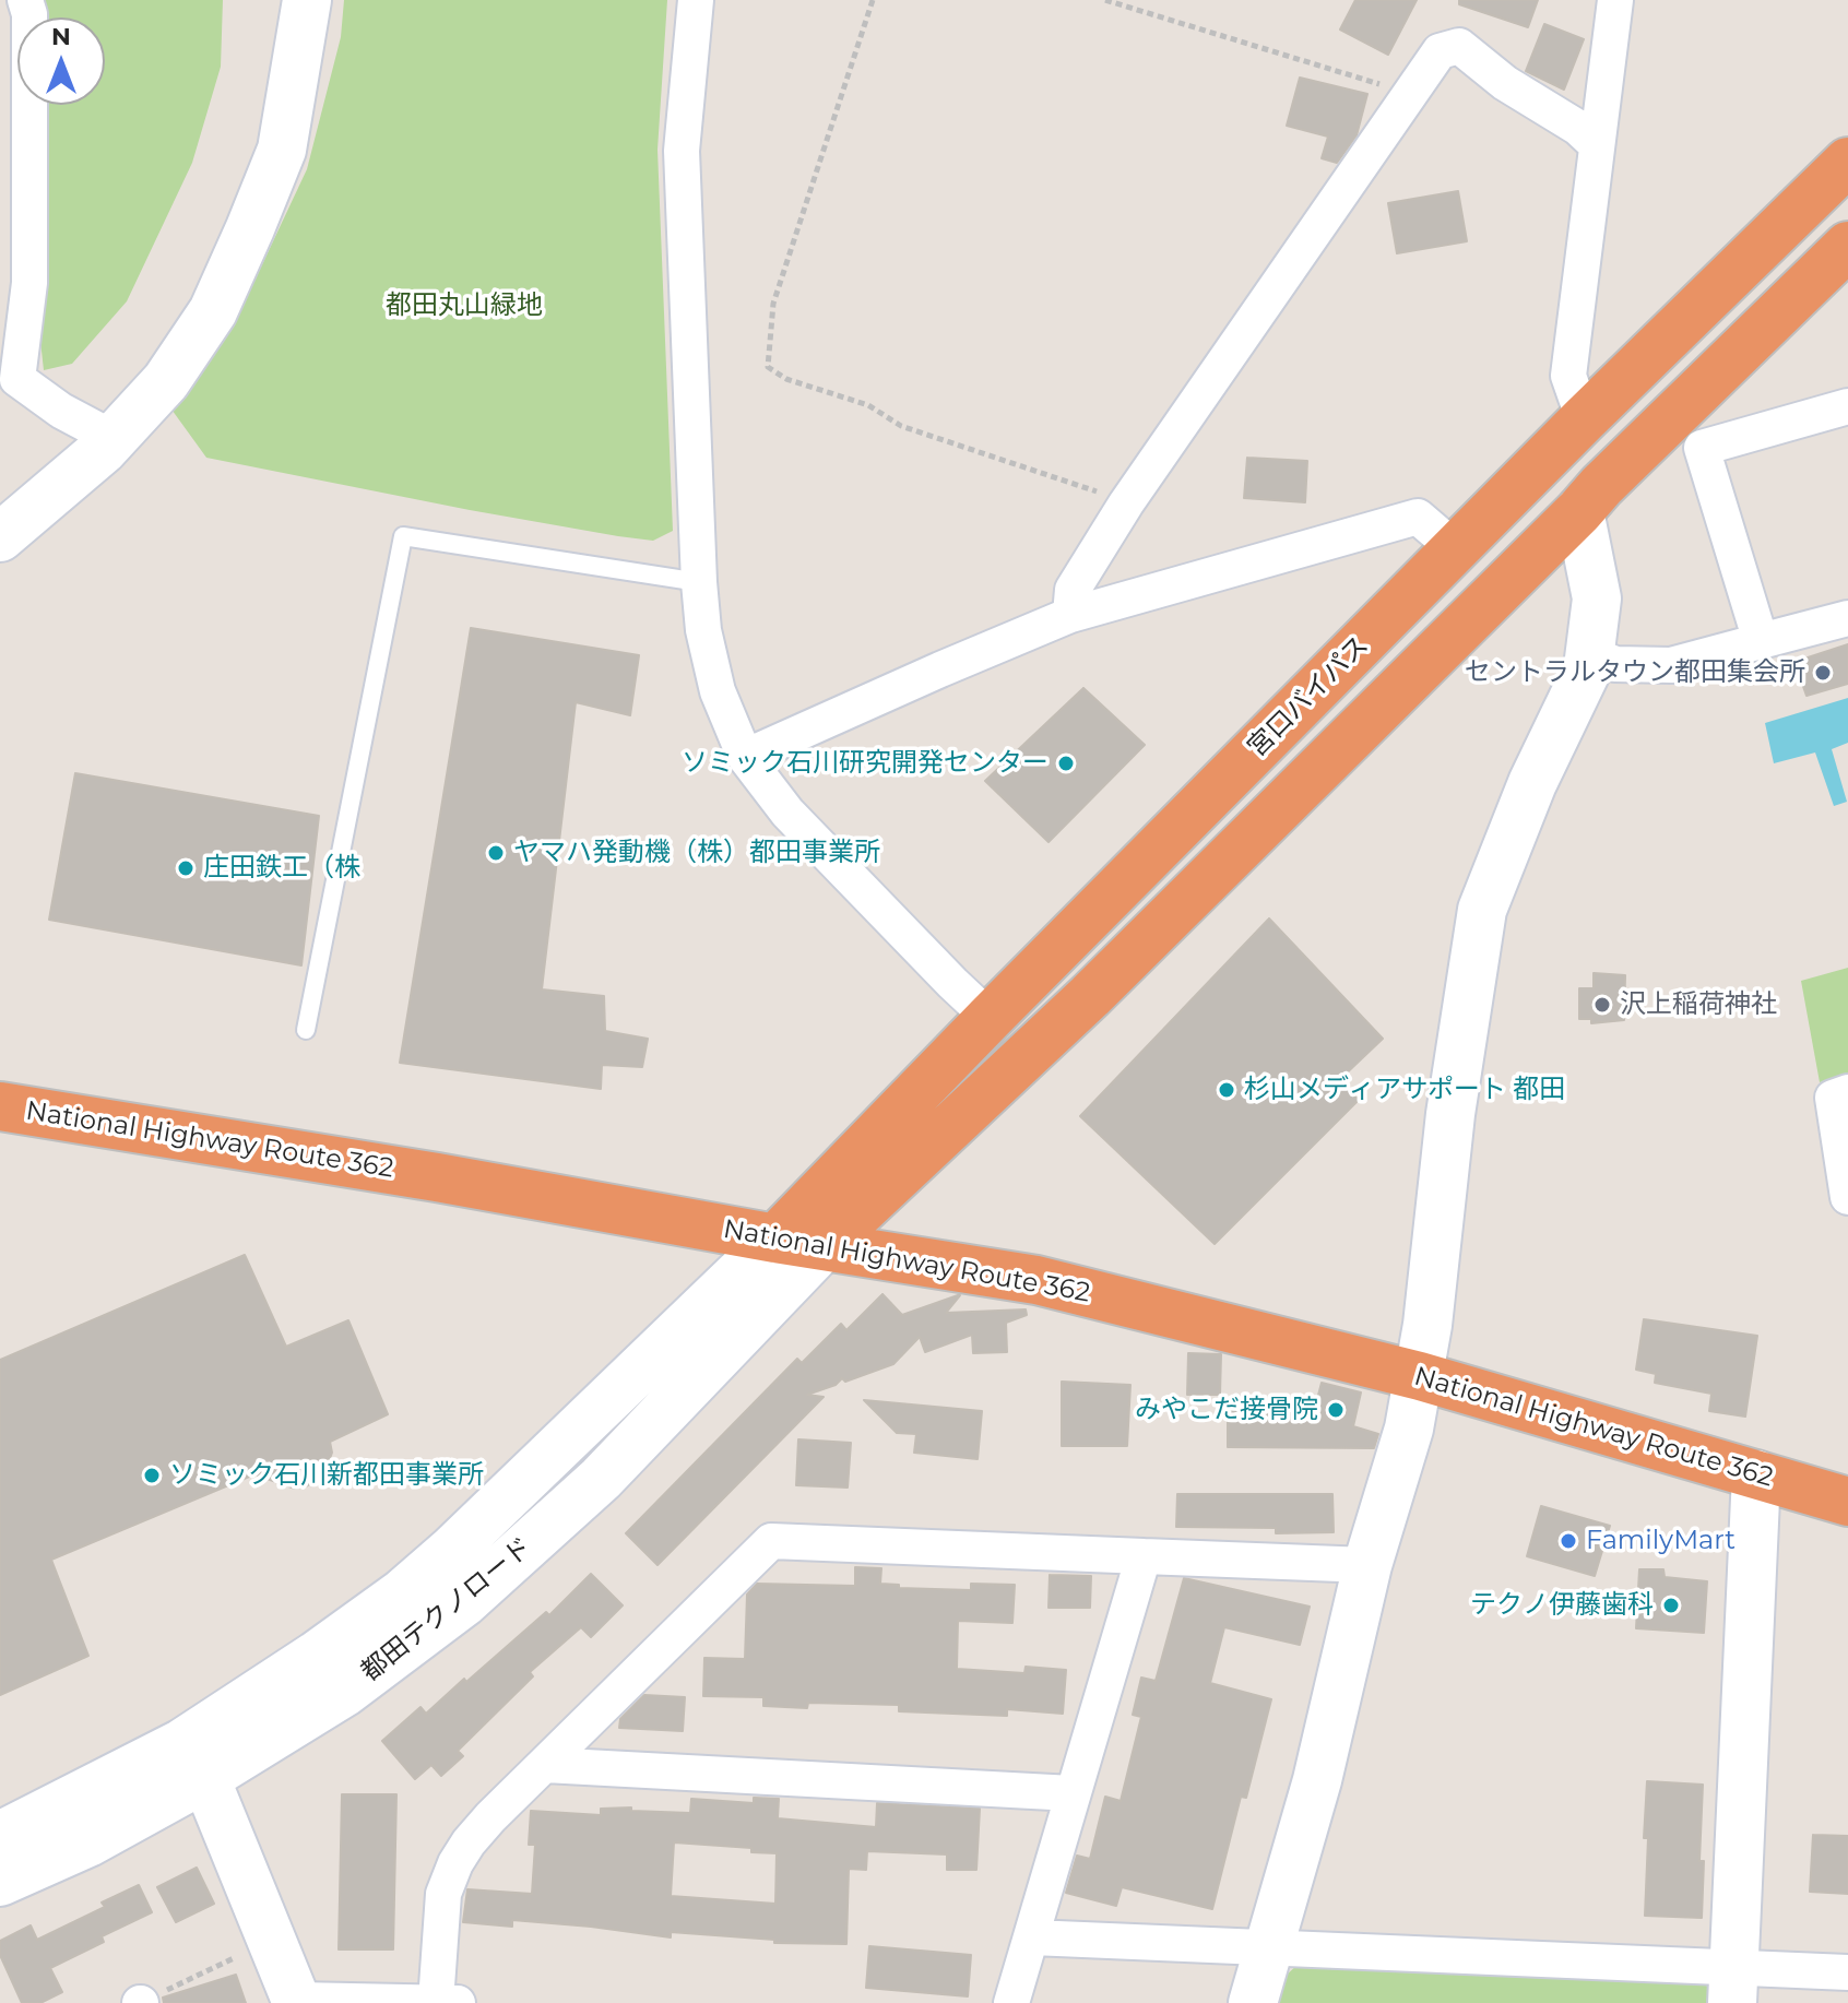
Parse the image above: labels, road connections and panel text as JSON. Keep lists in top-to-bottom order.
{
  "streets": {
    "highway": ["宮口バイパス", "National Highway Route 362"],
    "street": ["都田テクノロード"]
  },
  "crossings": [
    ["宮口バイパス", "National Highway Route 362"],
    ["宮口バイパス", "都田テクノロード"],
    ["National Highway Route 362", "都田テクノロード"]
  ],
  "parks": ["都田丸山緑地"],
  "places": [
    "セントラルタウン都田集会所",
    "ソミック石川研究開発センター",
    "ヤマハ発動機（株）都田事業所",
    "庄田鉄工（株",
    "沢上稲荷神社",
    "杉山メディアサポート 都田",
    "みやこだ接骨院",
    "ソミック石川新都田事業所",
    "FamilyMart",
    "テクノ伊藤歯科"
  ],
  "north": "top"
}
